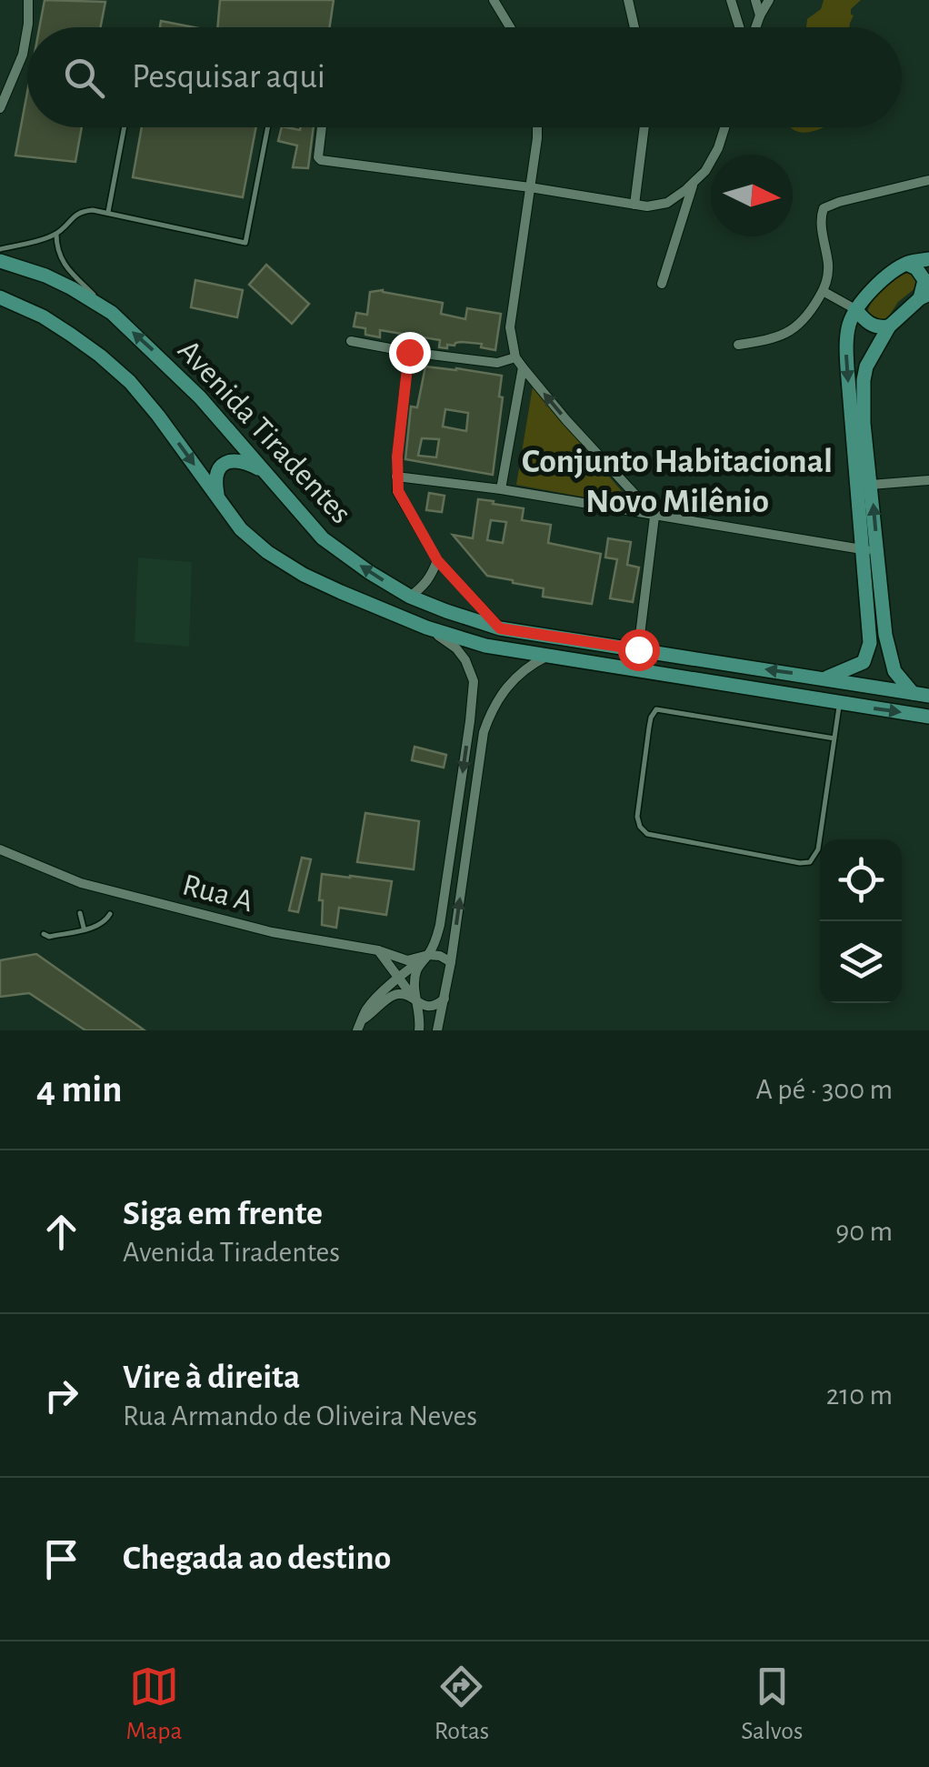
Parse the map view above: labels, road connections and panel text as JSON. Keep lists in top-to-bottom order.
{
  "streets": {
    "main road": ["Avenida Tiradentes"],
    "street": ["Rua A"]
  },
  "districts": ["Conjunto Habitacional Novo Milênio"],
  "north": "right",
  "page": {
    "search": "Pesquisar aqui",
    "heading": ["4 min", "A pé · 300 m"],
    "list": [
      ["Siga em frente", "Avenida Tiradentes", "90 m"],
      ["Vire à direita", "Rua Armando de Oliveira Neves", "210 m"],
      "Chegada ao destino"
    ],
    "nav": ["Mapa", "Rotas", "Salvos"]
  }
}
